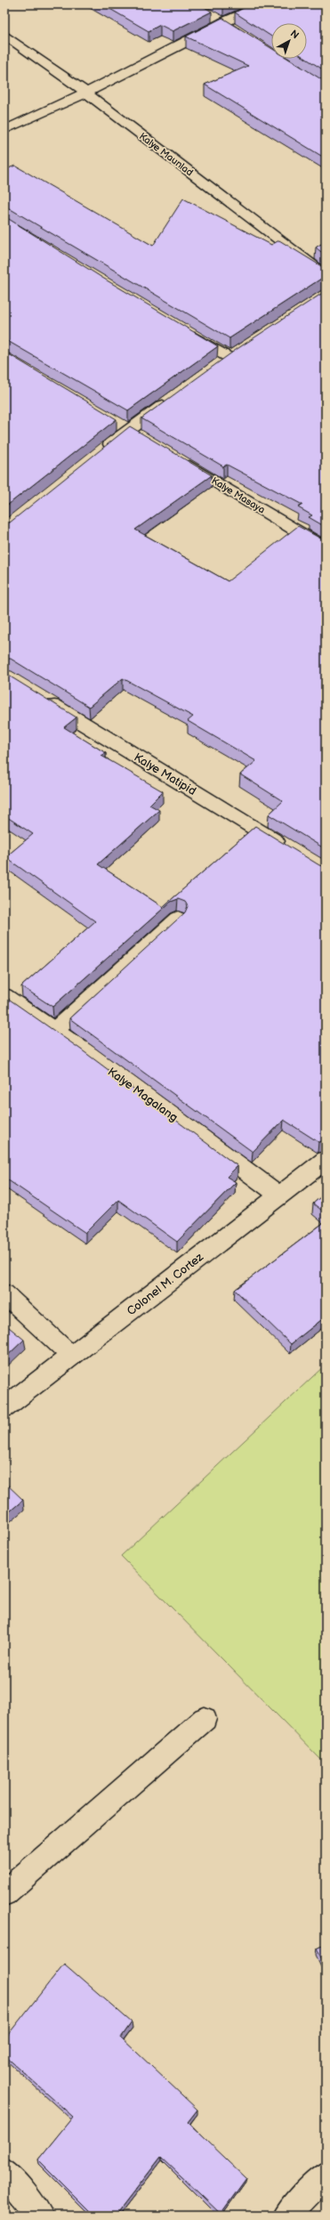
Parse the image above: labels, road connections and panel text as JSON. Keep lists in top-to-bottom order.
{
  "streets": {
    "street": [
      "Kalye Maunlad",
      "Kalye Masaya",
      "Kalye Matipid",
      "Kalye Magalang",
      "Colonel M. Cortez"
    ]
  },
  "crossings": [
    ["Kalye Magalang", "Colonel M. Cortez"]
  ],
  "north": "top right"
}
